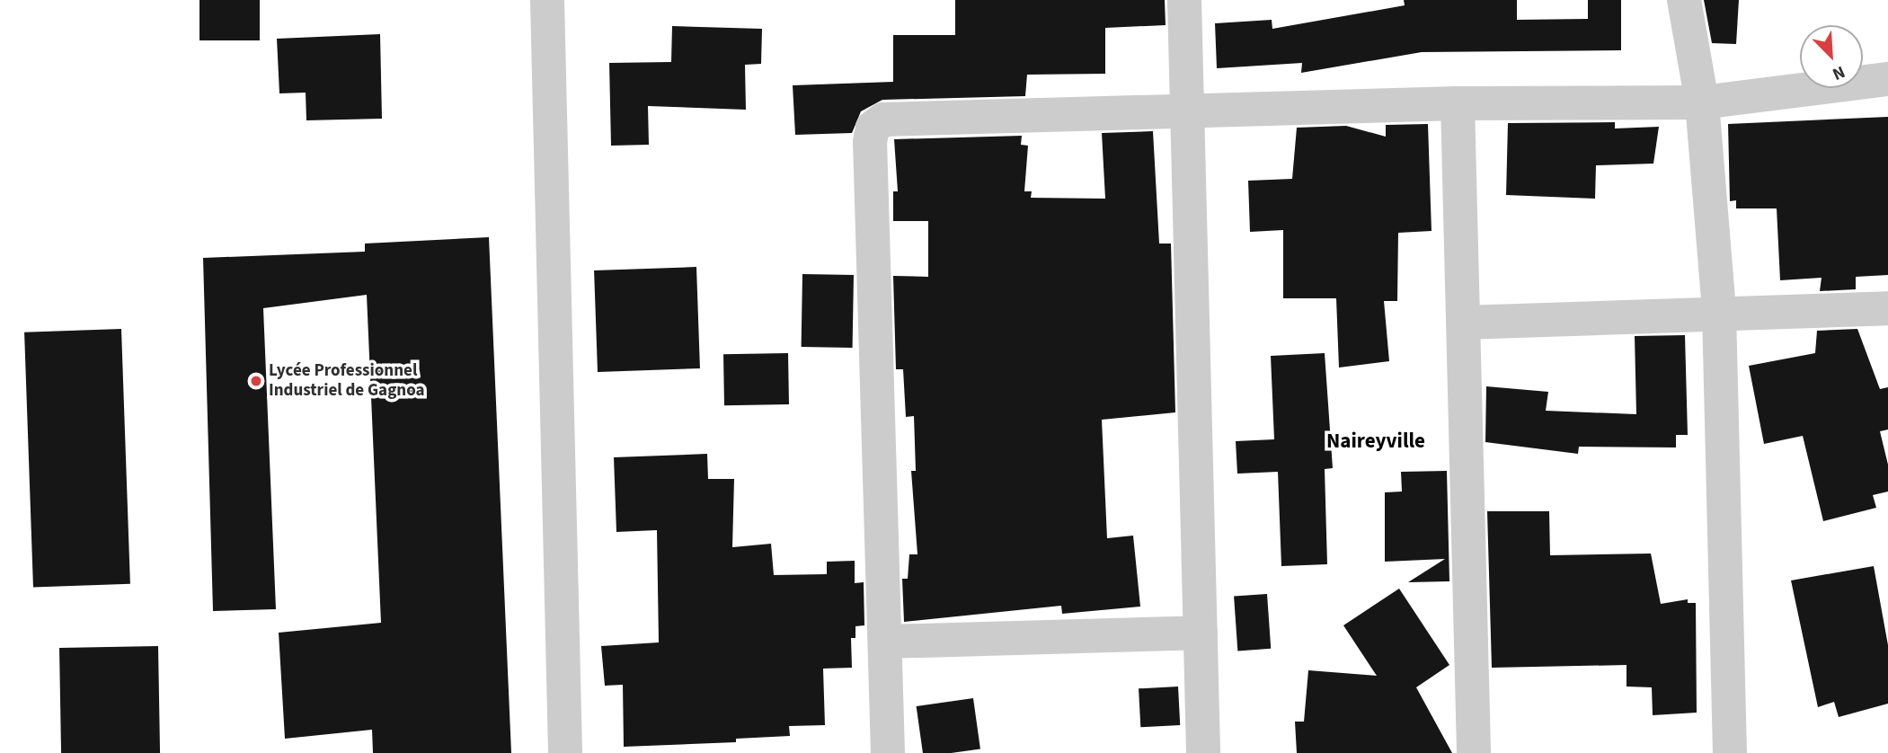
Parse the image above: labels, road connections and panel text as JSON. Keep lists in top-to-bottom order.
{
  "districts": ["Naireyville"],
  "places": ["Lycée Professionnel Industriel de Gagnoa"],
  "north": "bottom right"
}
